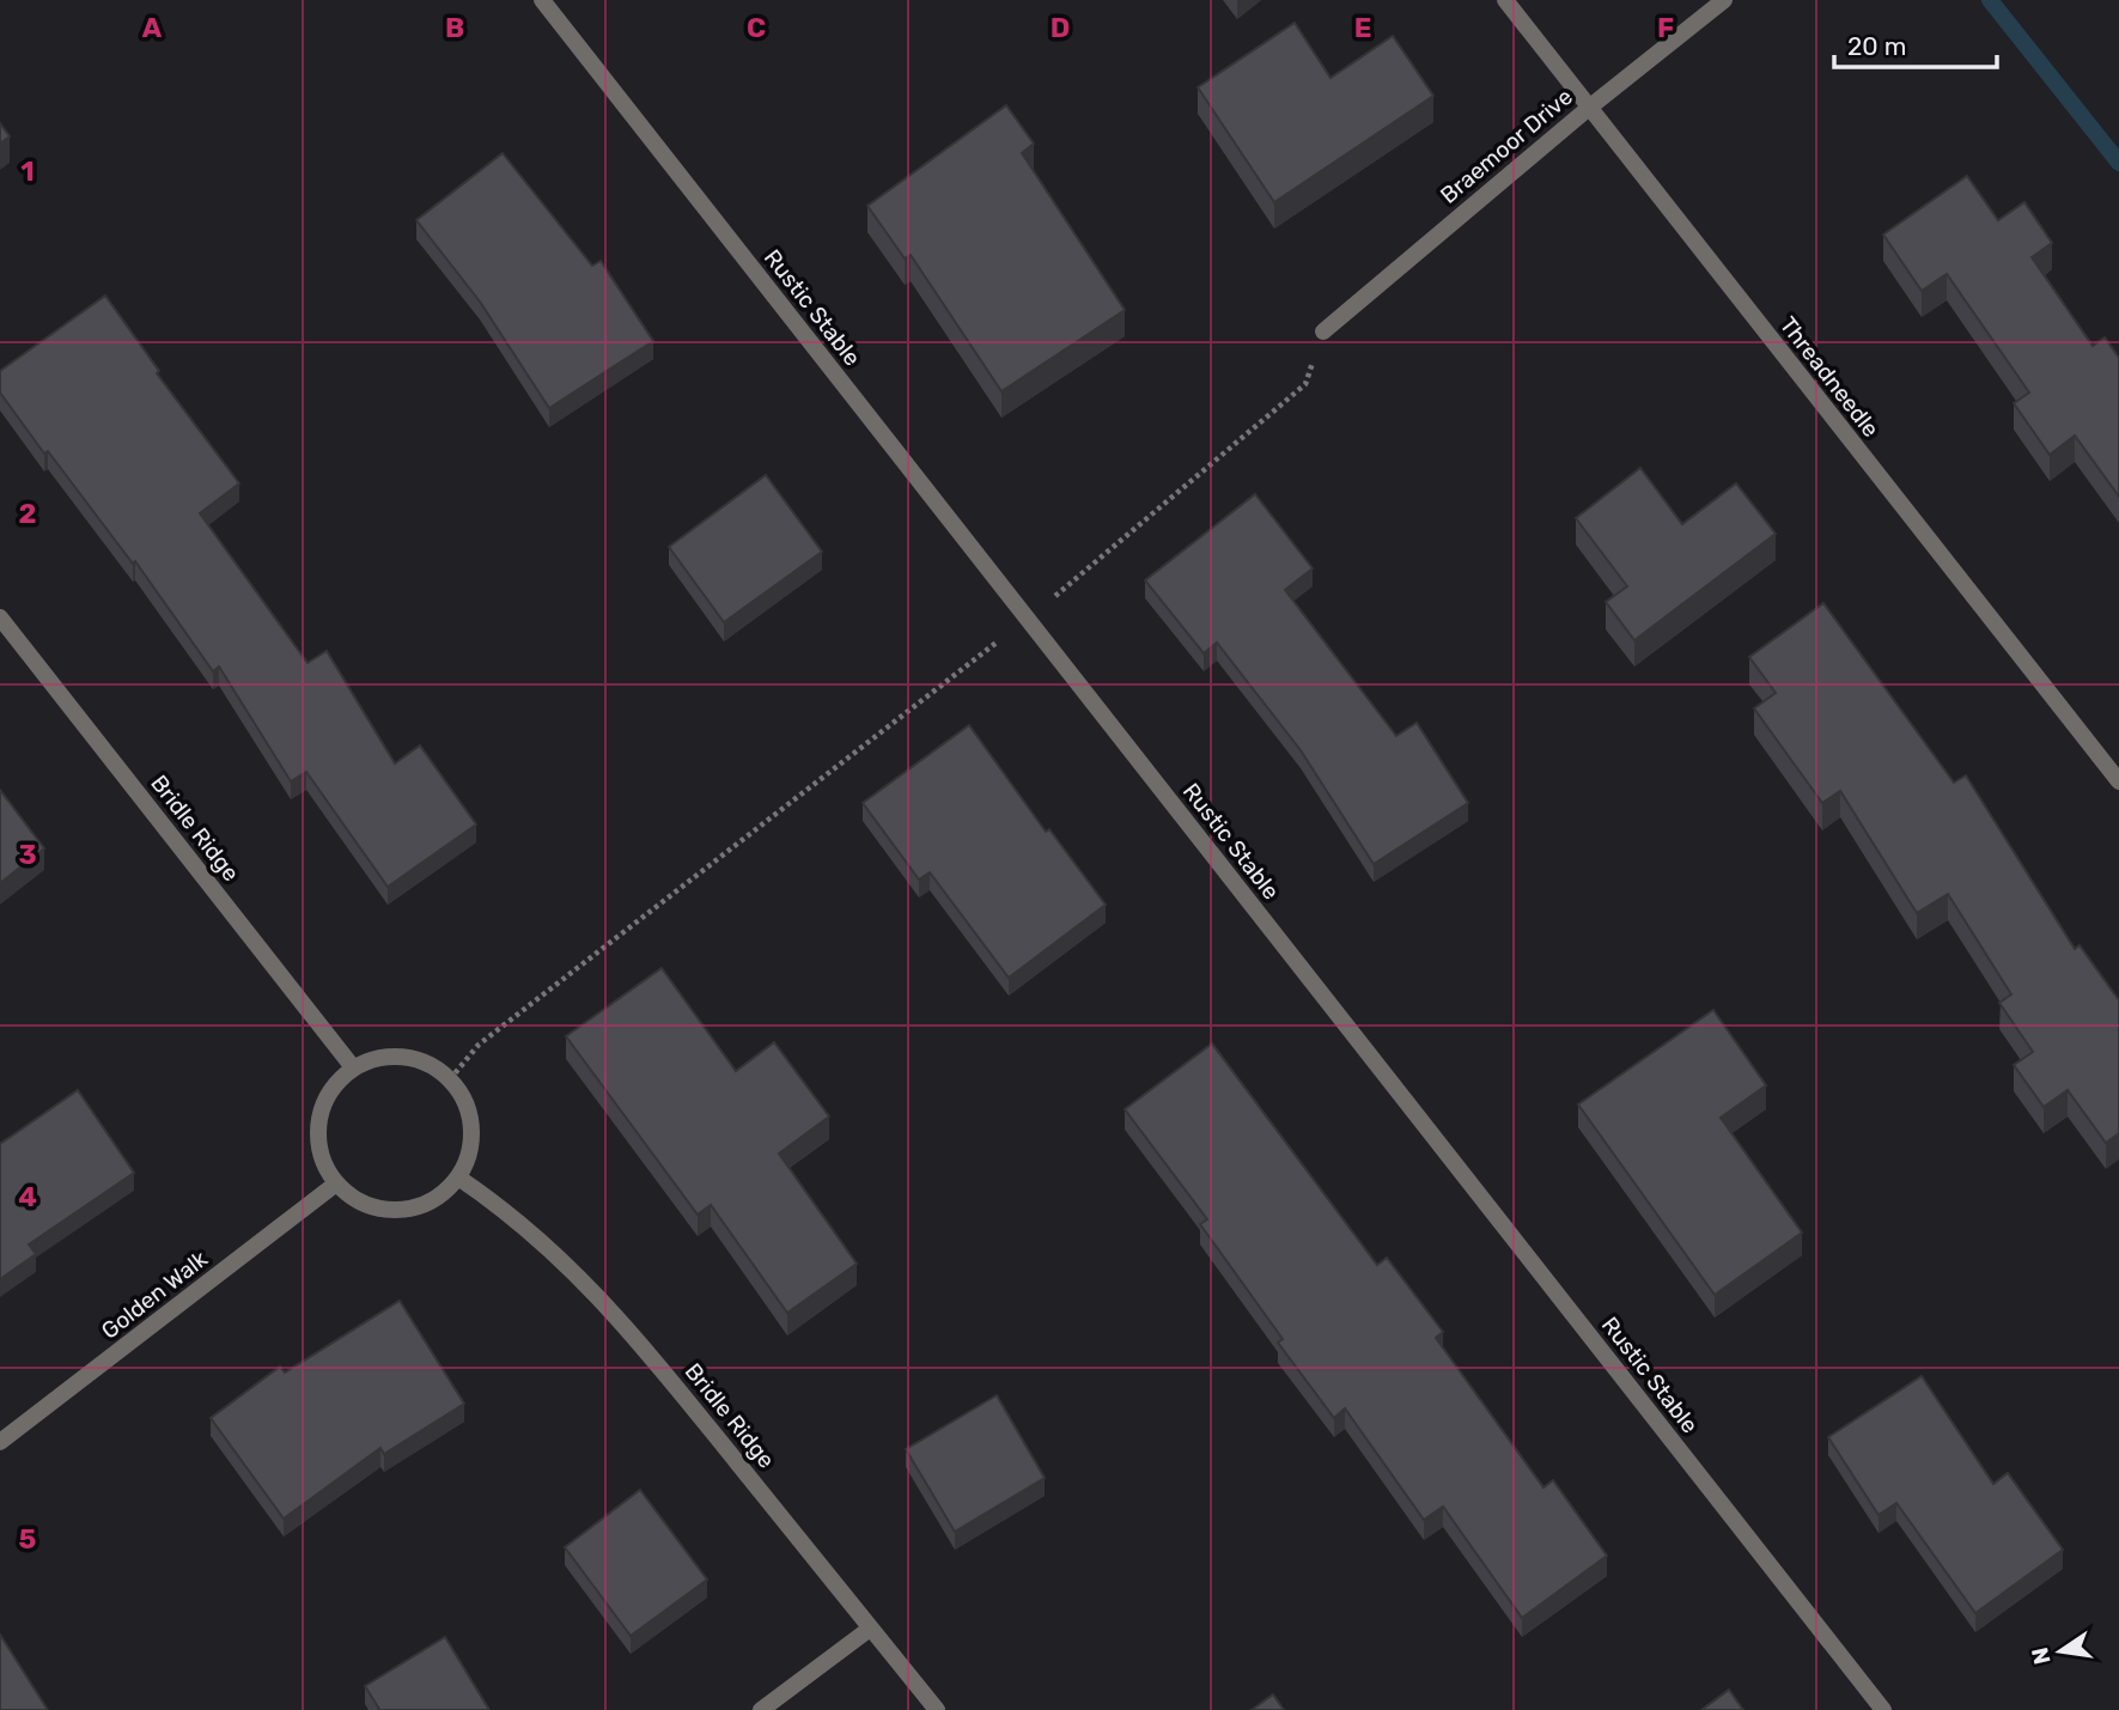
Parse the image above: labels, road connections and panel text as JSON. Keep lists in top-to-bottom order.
{
  "streets": {
    "street": [
      "Braemoor Drive",
      "Rustic Stable",
      "Threadneedle",
      "Bridle Ridge",
      "Golden Walk"
    ]
  },
  "crossings": [
    ["Braemoor Drive", "Threadneedle"],
    ["Bridle Ridge", "Golden Walk"]
  ],
  "scale_bar": "20 m",
  "north": "left",
  "grid": {
    "columns": [
      "A",
      "B",
      "C",
      "D",
      "E",
      "F"
    ],
    "rows": [
      "1",
      "2",
      "3",
      "4",
      "5"
    ]
  }
}
